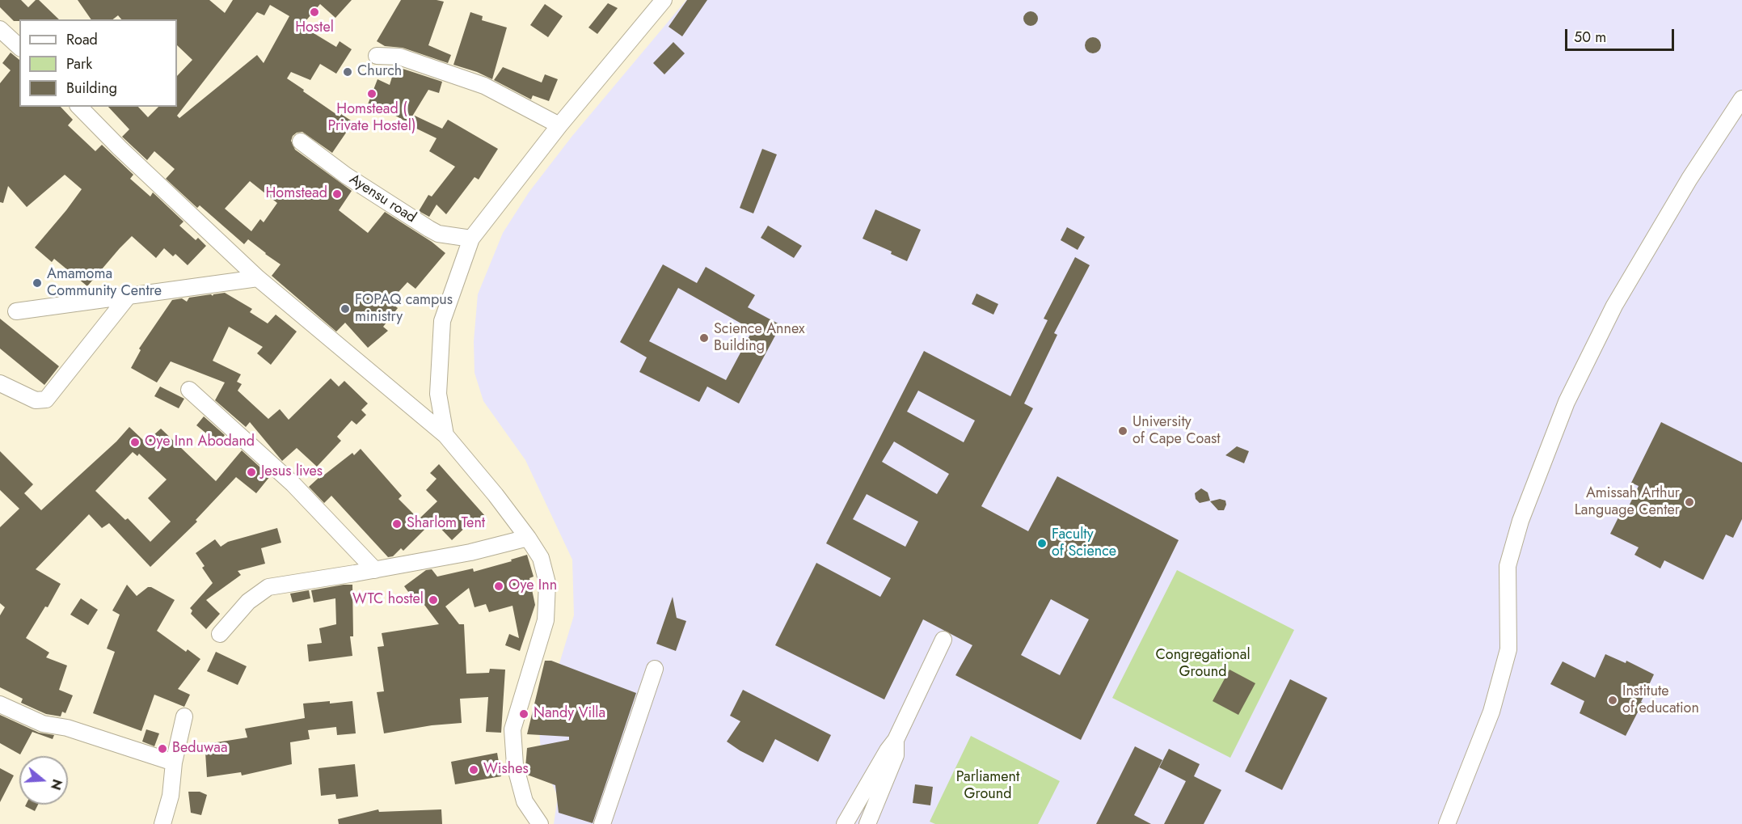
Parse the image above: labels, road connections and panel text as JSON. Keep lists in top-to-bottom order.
{
  "streets": {
    "street": ["Ayensu road"]
  },
  "parks": ["Congregational Ground", "Parliament Ground"],
  "places": [
    "Hostel",
    "Church",
    "Homstead ( Private Hostel)",
    "Homstead",
    "Amamoma Community Centre",
    "FOPAQ campus ministry",
    "Science Annex Building",
    "University of Cape Coast",
    "Oye Inn Abodand",
    "Jesus lives",
    "Amissah Arthur Language Center",
    "Sharlom Tent",
    "Faculty of Science",
    "Oye Inn",
    "WTC hostel",
    "Institute of education",
    "Nandy Villa",
    "Beduwaa",
    "Wishes"
  ],
  "legend": ["Road", "Park", "Building"],
  "scale_bar": "50 m",
  "north": "right"
}
